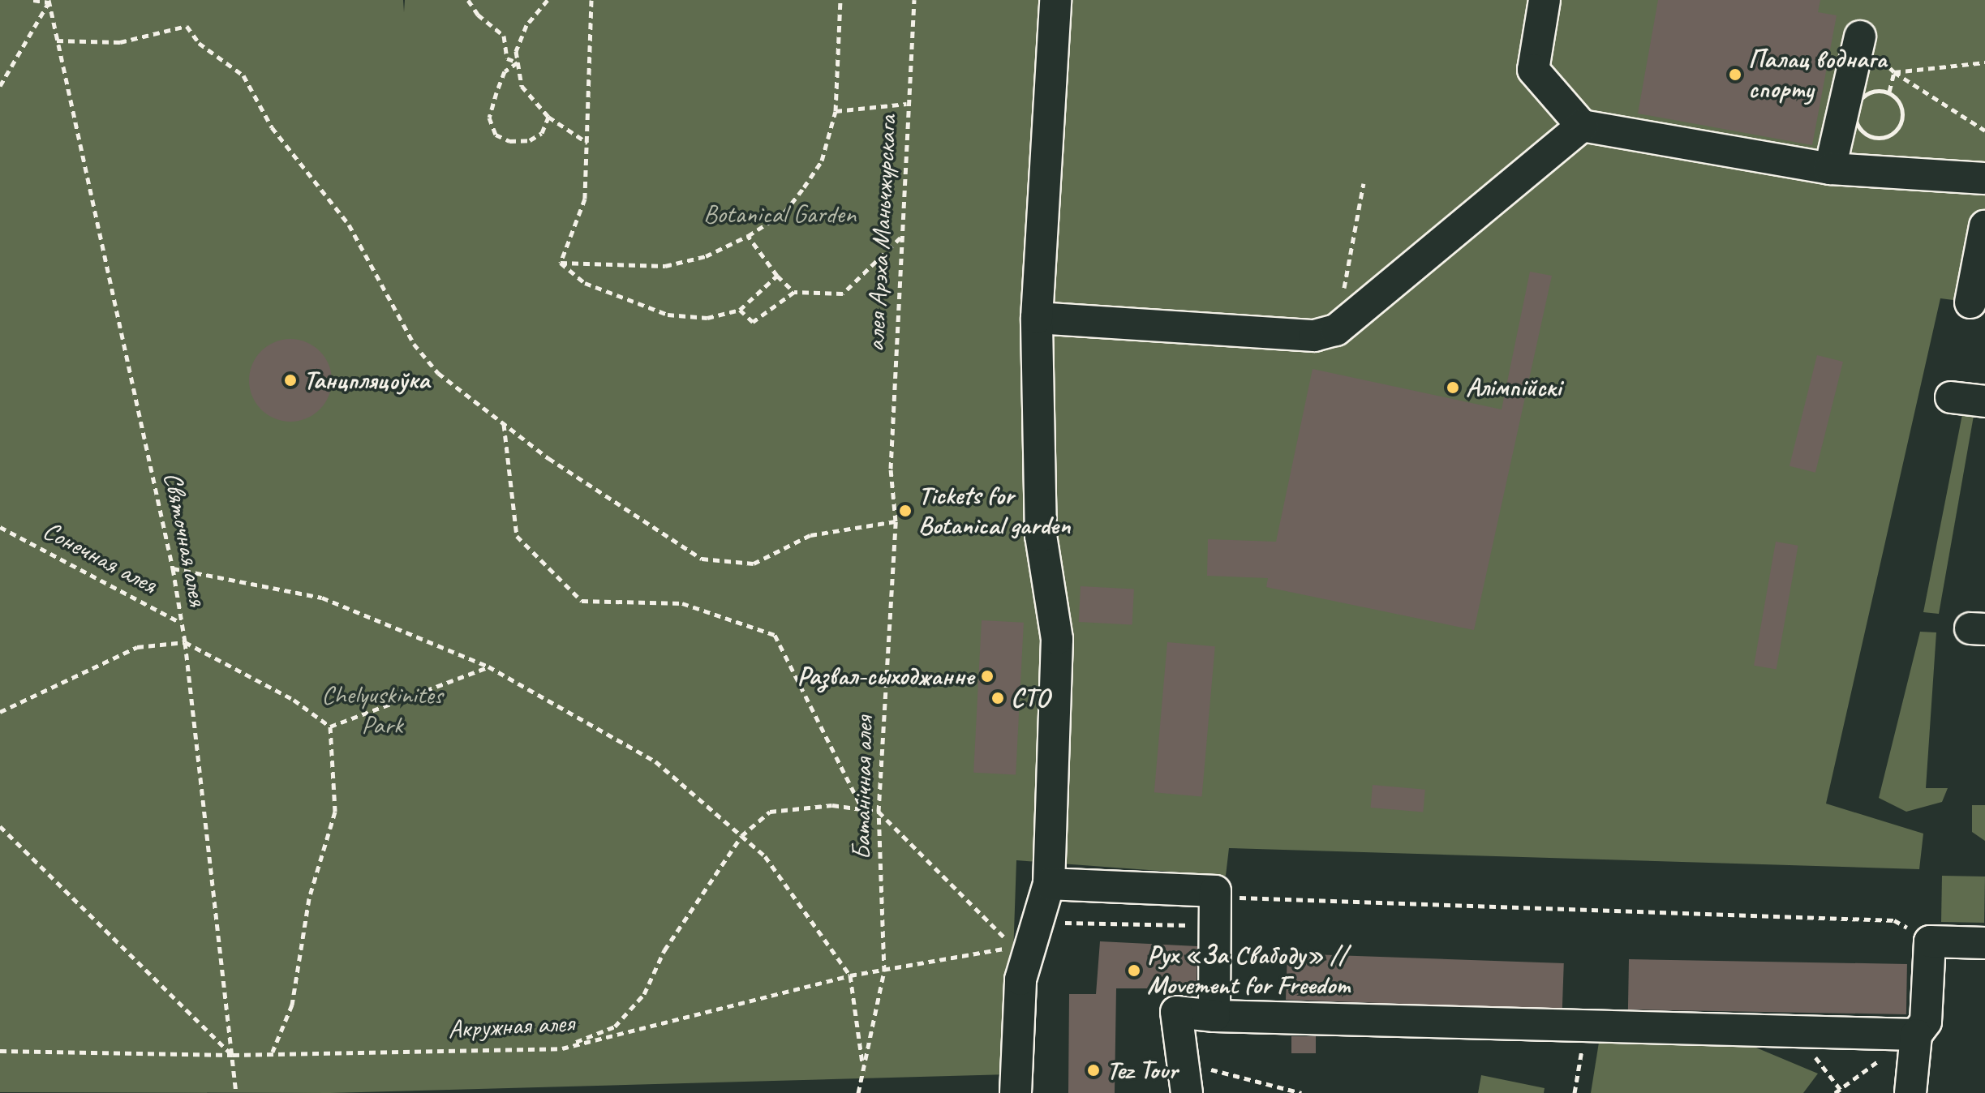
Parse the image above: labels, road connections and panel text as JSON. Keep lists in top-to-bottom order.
{
  "streets": {
    "path": [
      "алея Арэха Маньчжурскага",
      "Святочная алея",
      "Сонечная алея",
      "Батанічная алея",
      "Акружная алея"
    ]
  },
  "crossings": [
    ["алея Арэха Маньчжурскага", "Батанічная алея"],
    ["Святочная алея", "Сонечная алея"],
    ["Святочная алея", "Акружная алея"],
    ["Батанічная алея", "Акружная алея"]
  ],
  "parks": ["Botanical Garden", "Chelyuskinites Park"],
  "places": [
    "Палац воднага спорту",
    "Танцпляцоўка",
    "Алімпійскі",
    "Tickets for Botanical garden",
    "Развал-сыходжанне",
    "СТО",
    "Рух «За Свабоду» // Movement for Freedom",
    "Tez Tour"
  ]
}
